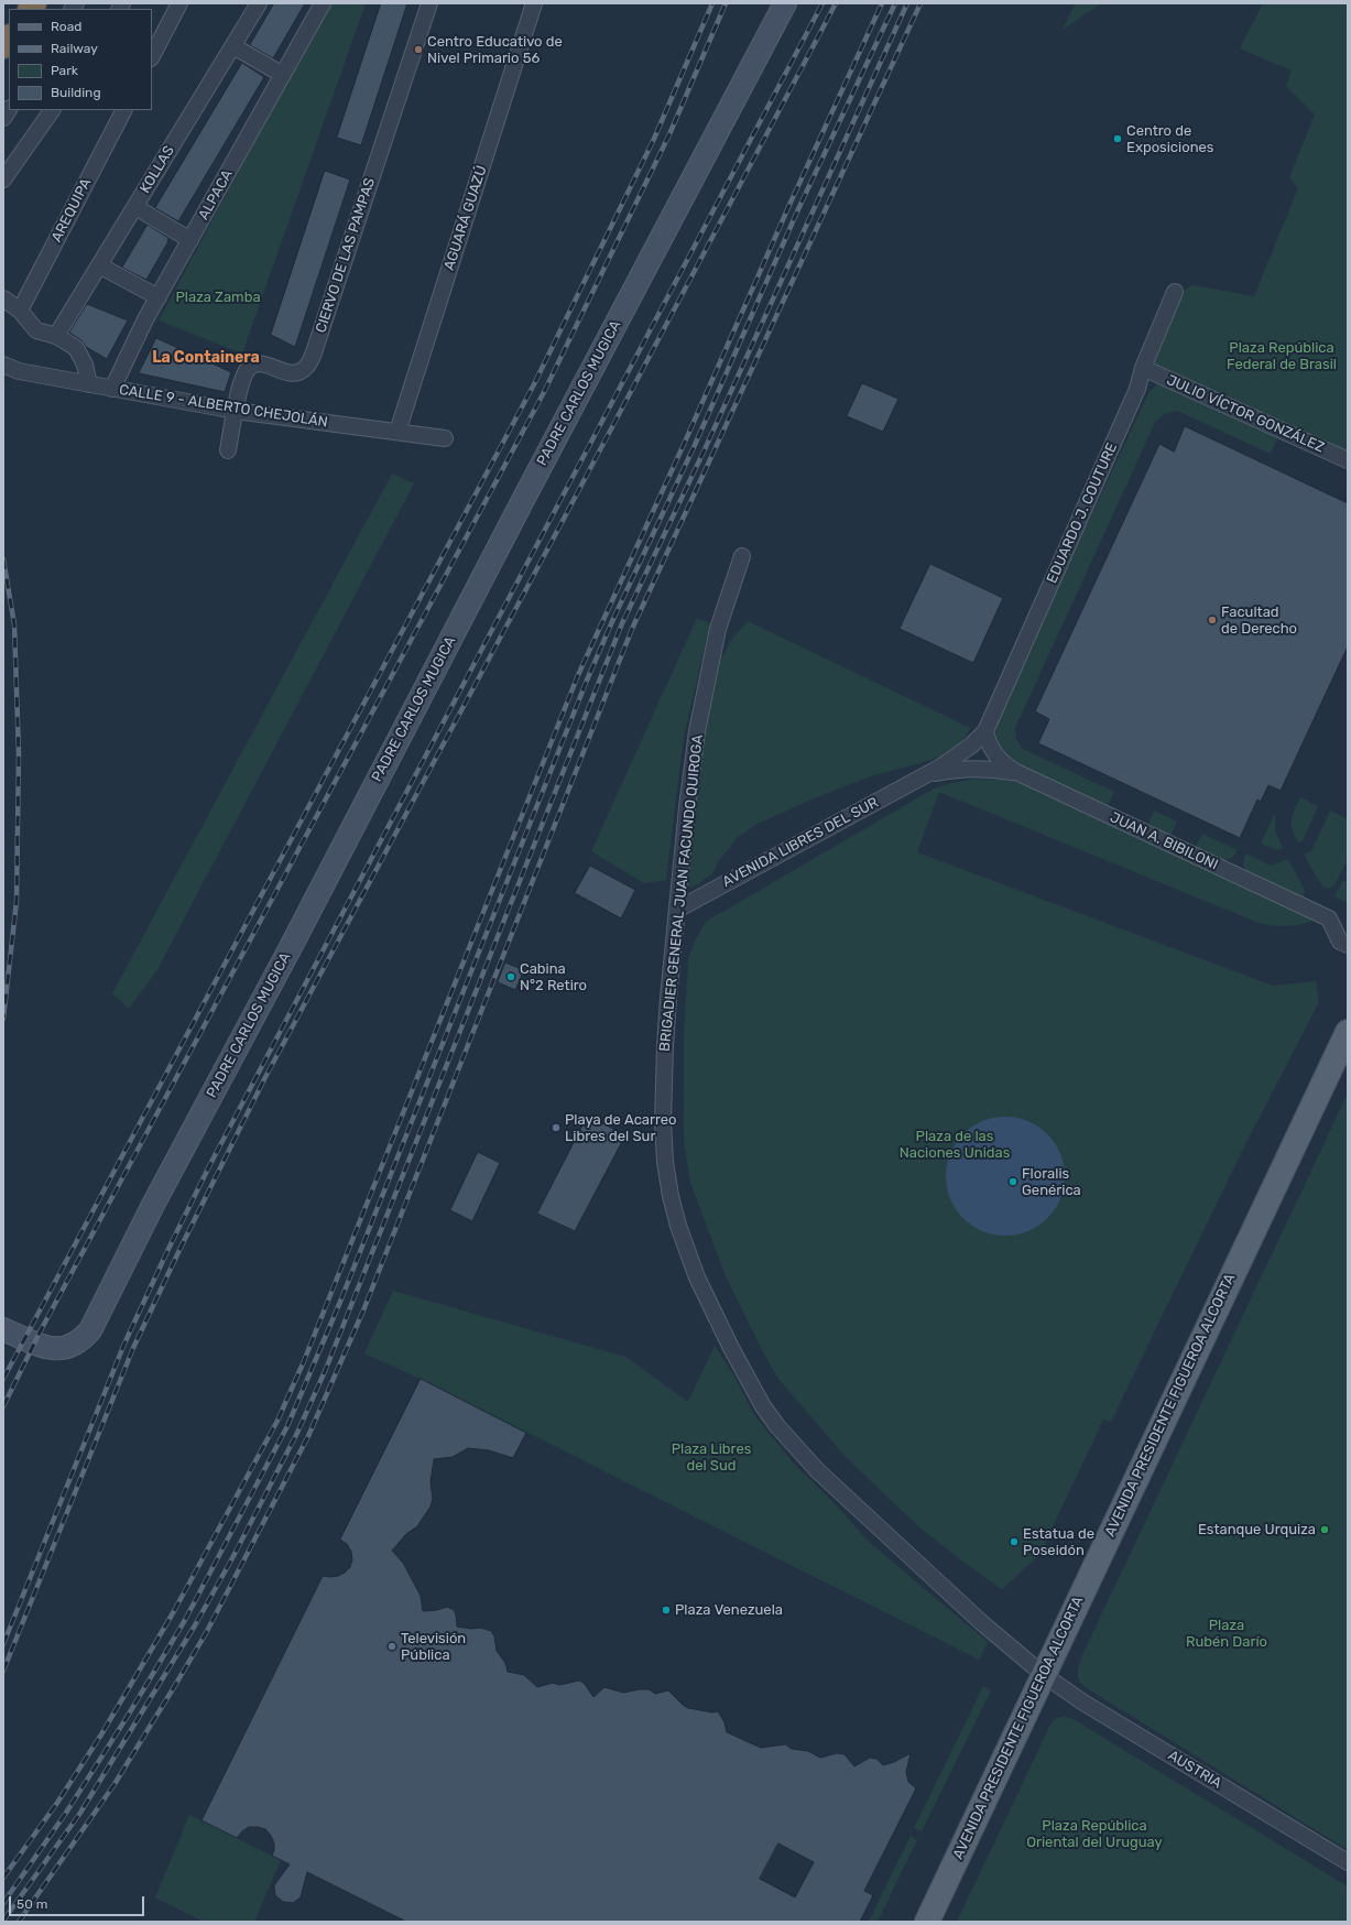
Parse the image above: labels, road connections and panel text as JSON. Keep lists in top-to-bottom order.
{
  "streets": {
    "main road": ["AVENIDA PRESIDENTE FIGUEROA ALCORTA"],
    "street": [
      "KOLLAS",
      "ALPACA",
      "AREQUIPA",
      "AGUARÁ GUAZÚ",
      "CIERVO DE LAS PAMPAS",
      "PADRE CARLOS MUGICA",
      "CALLE 9 - ALBERTO CHEJOLÁN",
      "JULIO VÍCTOR GONZÁLEZ",
      "EDUARDO J. COUTURE",
      "JUAN A. BIBILONI",
      "AVENIDA LIBRES DEL SUR",
      "BRIGADIER GENERAL JUAN FACUNDO QUIROGA",
      "AUSTRIA"
    ]
  },
  "crossings": [
    ["ALPACA", "CALLE 9 - ALBERTO CHEJOLÁN"],
    ["AGUARÁ GUAZÚ", "CALLE 9 - ALBERTO CHEJOLÁN"],
    ["CIERVO DE LAS PAMPAS", "CALLE 9 - ALBERTO CHEJOLÁN"],
    ["JULIO VÍCTOR GONZÁLEZ", "EDUARDO J. COUTURE"],
    ["EDUARDO J. COUTURE", "JUAN A. BIBILONI"],
    ["EDUARDO J. COUTURE", "AVENIDA LIBRES DEL SUR"],
    ["JUAN A. BIBILONI", "AVENIDA LIBRES DEL SUR"],
    ["AVENIDA LIBRES DEL SUR", "BRIGADIER GENERAL JUAN FACUNDO QUIROGA"],
    ["BRIGADIER GENERAL JUAN FACUNDO QUIROGA", "AVENIDA PRESIDENTE FIGUEROA ALCORTA"],
    ["BRIGADIER GENERAL JUAN FACUNDO QUIROGA", "AUSTRIA"],
    ["AVENIDA PRESIDENTE FIGUEROA ALCORTA", "AUSTRIA"]
  ],
  "districts": ["La Containera"],
  "parks": [
    "Plaza Zamba",
    "Plaza República Federal de Brasil",
    "Plaza de las Naciones Unidas",
    "Plaza Libres del Sud",
    "Plaza Rubén Darío",
    "Plaza República Oriental del Uruguay"
  ],
  "places": [
    "Centro Educativo de Nivel Primario 56",
    "Centro de Exposiciones",
    "Facultad de Derecho",
    "Cabina N°2 Retiro",
    "Playa de Acarreo Libres del Sur",
    "Floralis Genérica",
    "Estanque Urquiza",
    "Estatua de Poseidón",
    "Plaza Venezuela",
    "Televisión Pública"
  ],
  "legend": [
    "Road",
    "Railway",
    "Park",
    "Building"
  ],
  "scale_bar": "50 m"
}
